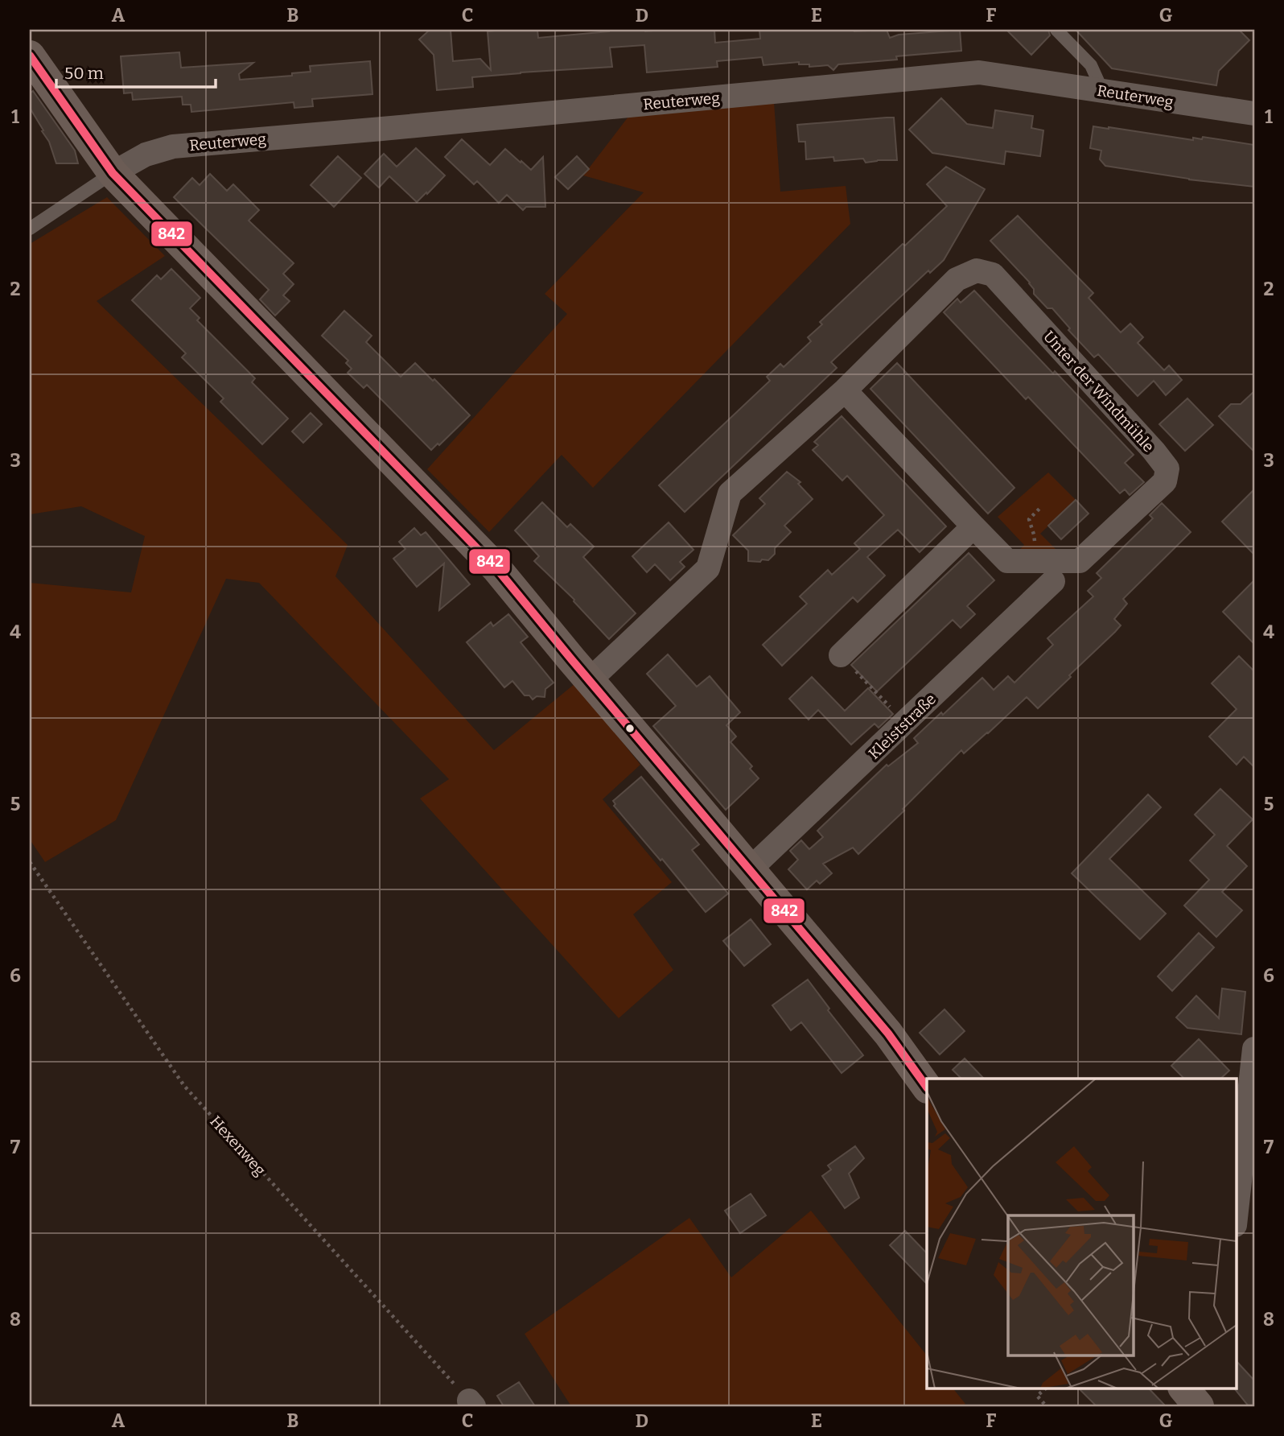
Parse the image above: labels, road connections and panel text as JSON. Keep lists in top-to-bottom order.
{
  "streets": {
    "street": ["Reuterweg", "Unter der Windmühle", "Kleiststraße"],
    "path": ["Hexenweg"]
  },
  "lines": ["transit line 842"],
  "scale_bar": "50 m",
  "grid": {
    "columns": [
      "A",
      "B",
      "C",
      "D",
      "E",
      "F",
      "G"
    ],
    "rows": [
      "1",
      "2",
      "3",
      "4",
      "5",
      "6",
      "7",
      "8"
    ]
  }
}
